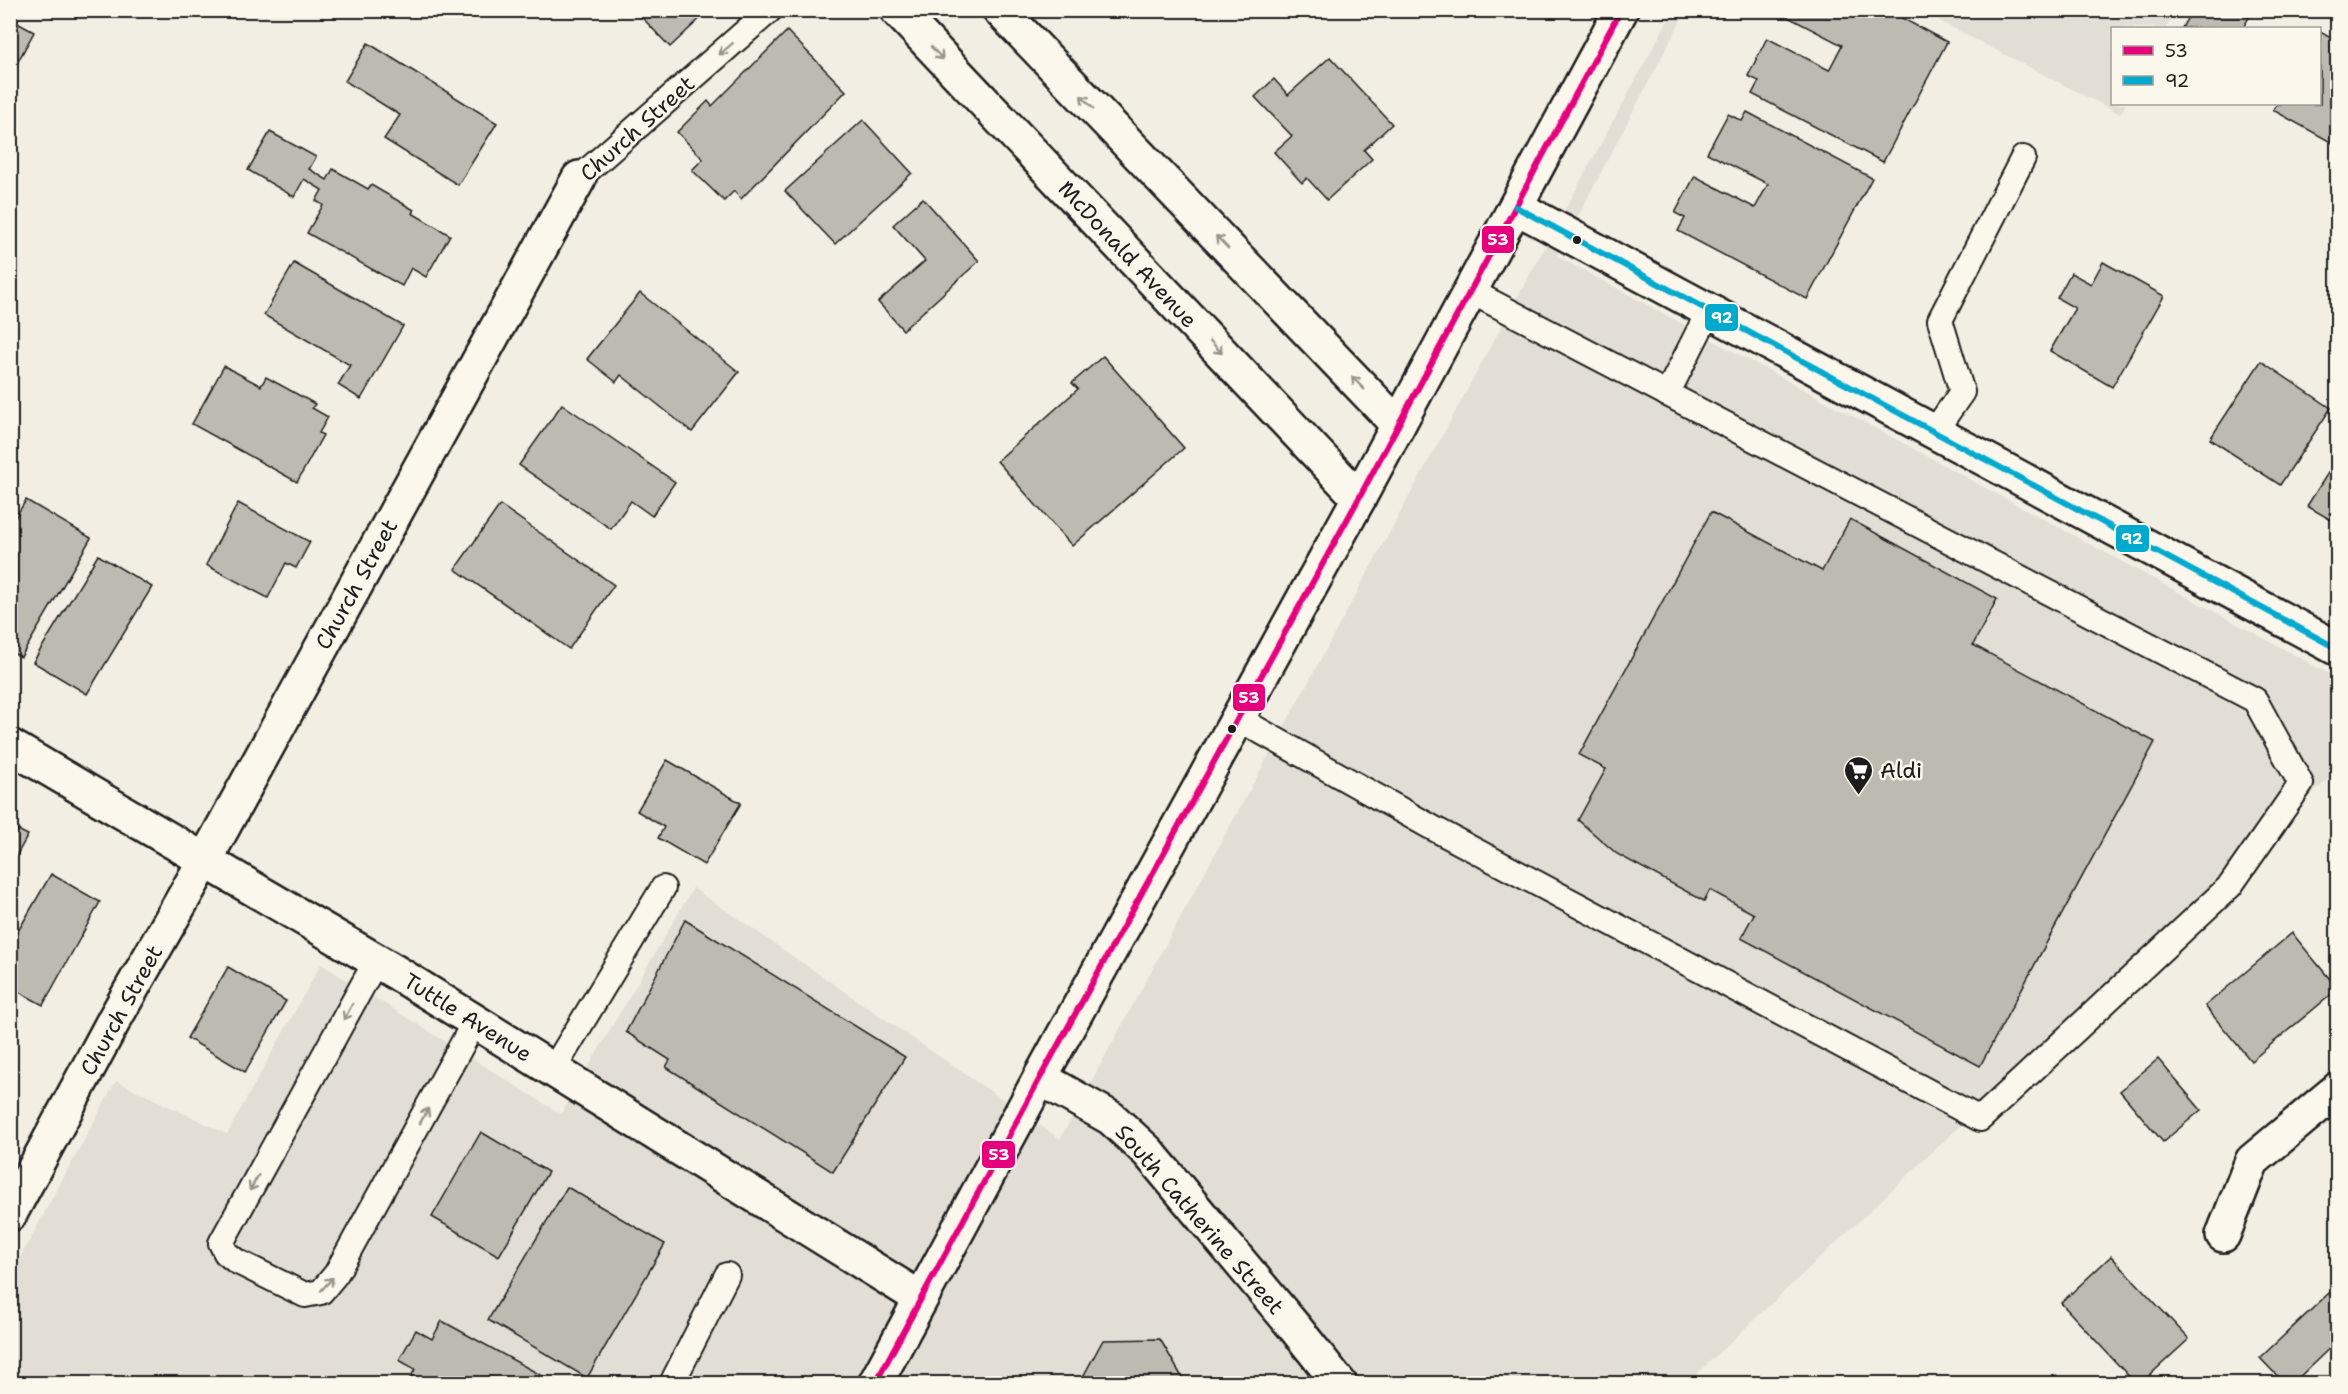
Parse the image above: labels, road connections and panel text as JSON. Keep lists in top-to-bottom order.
{
  "streets": {
    "street": [
      "Church Street",
      "McDonald Avenue",
      "Tuttle Avenue",
      "South Catherine Street"
    ]
  },
  "crossings": [
    ["Church Street", "Tuttle Avenue"]
  ],
  "places": {
    "supermarket": ["Aldi"]
  },
  "lines": ["transit line 53", "transit line 92"],
  "legend": ["53", "92"]
}
